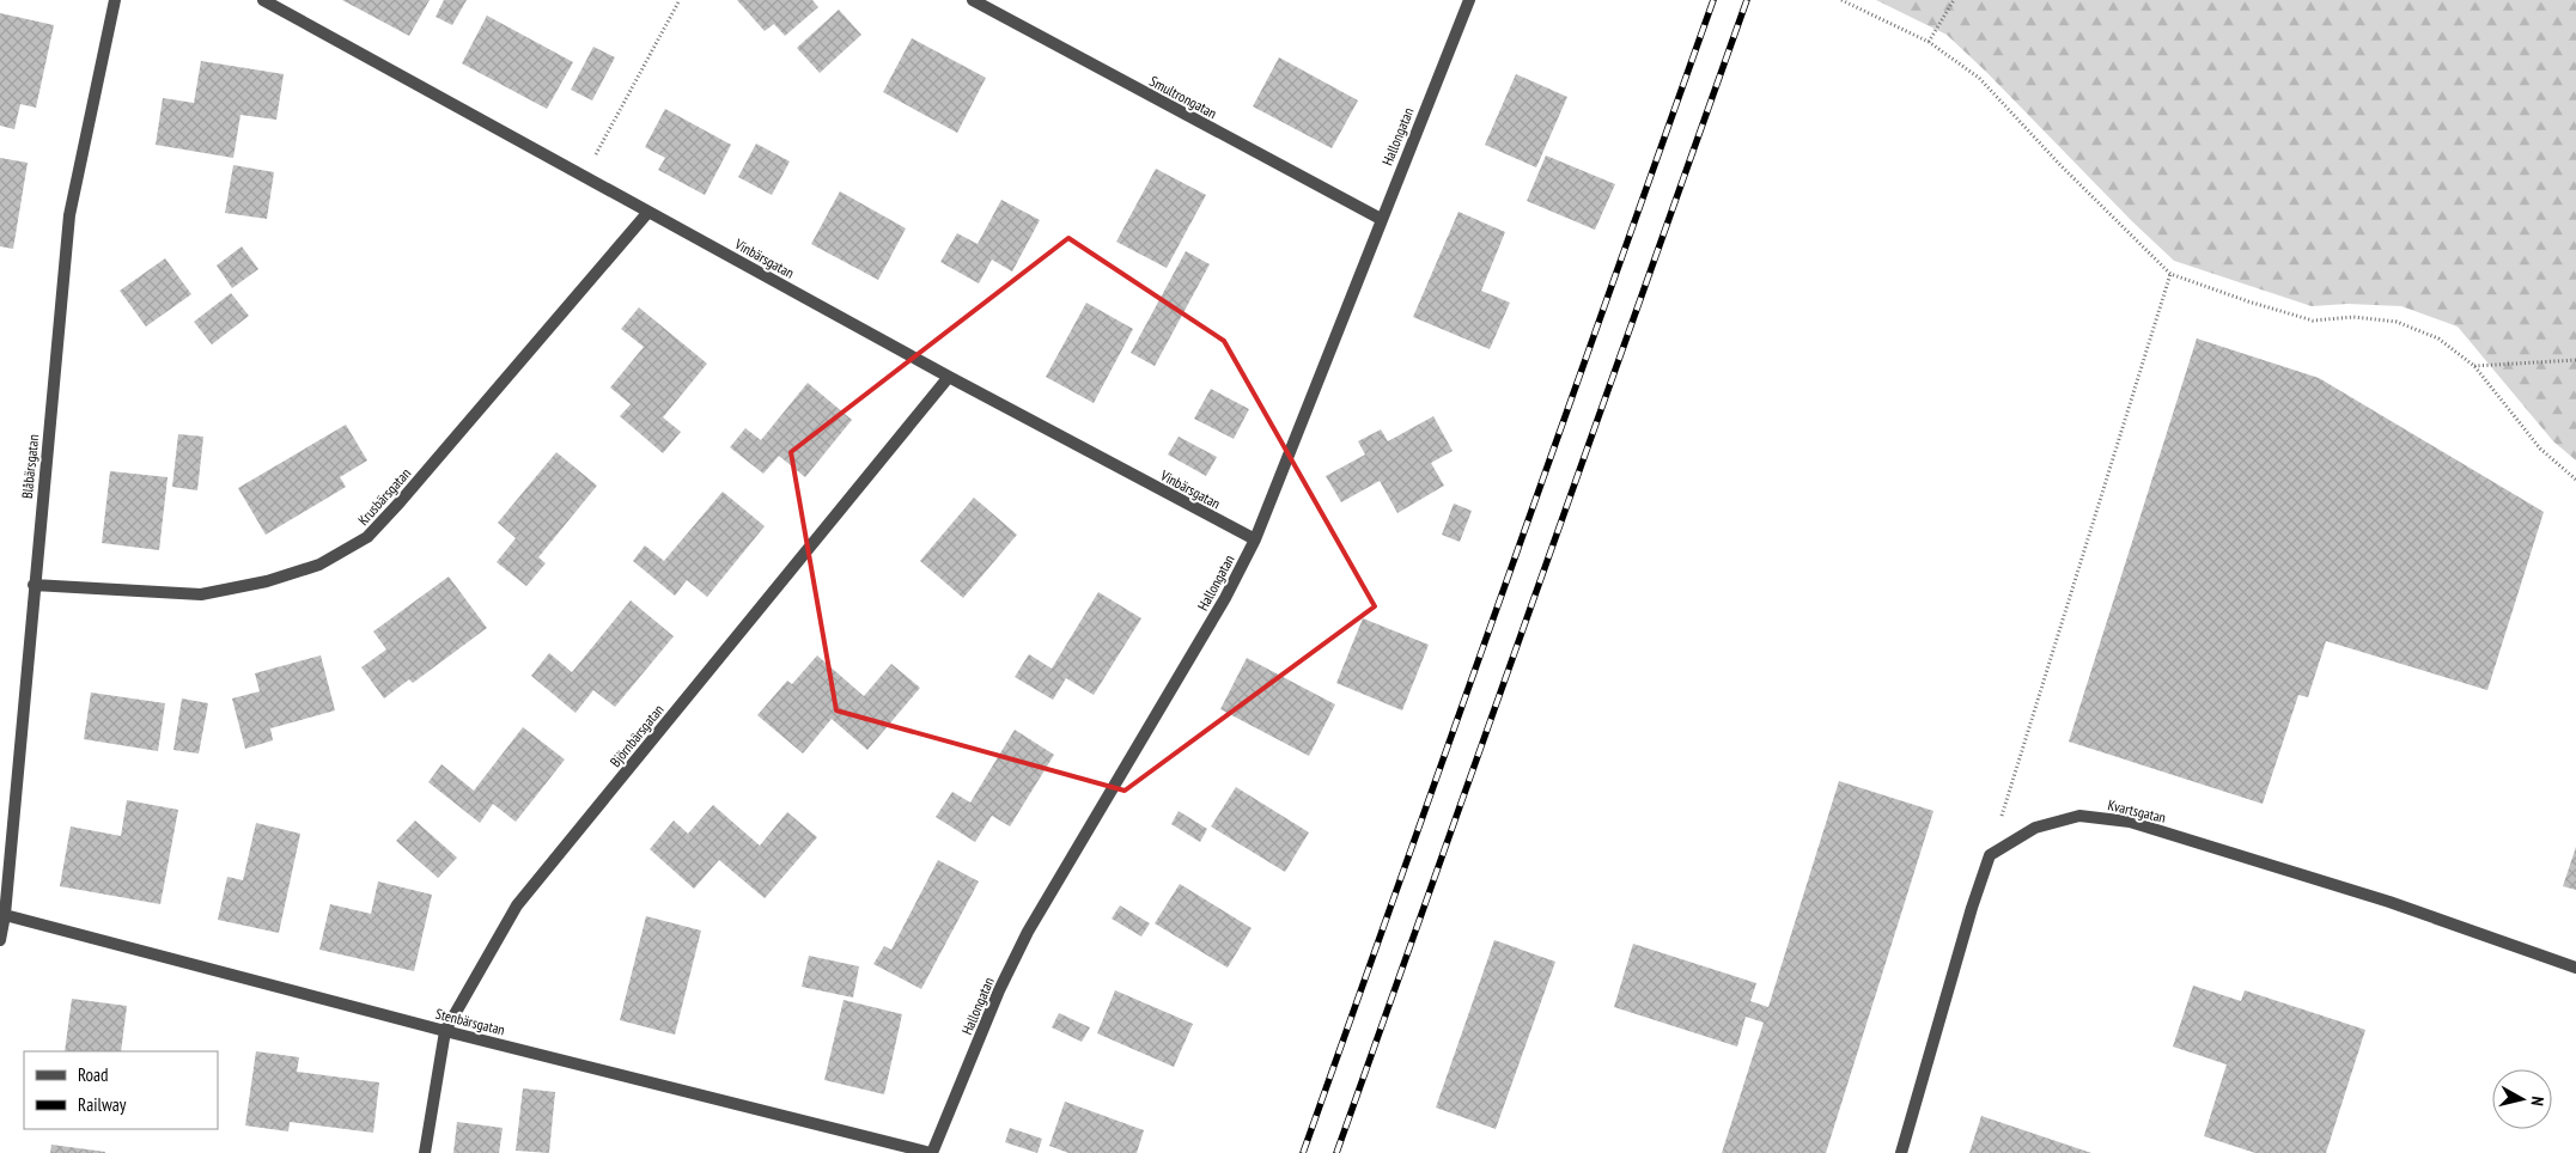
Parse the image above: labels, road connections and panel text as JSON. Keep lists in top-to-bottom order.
{
  "streets": {
    "street": [
      "Smultrongatan",
      "Hallongatan",
      "Vinbärsgatan",
      "Blåbärsgatan",
      "Krusbärsgatan",
      "Björnbärsgatan",
      "Kvartsgatan",
      "Stenbärsgatan"
    ]
  },
  "crossings": [
    ["Smultrongatan", "Hallongatan"],
    ["Hallongatan", "Vinbärsgatan"],
    ["Hallongatan", "Stenbärsgatan"],
    ["Vinbärsgatan", "Krusbärsgatan"],
    ["Vinbärsgatan", "Björnbärsgatan"],
    ["Blåbärsgatan", "Krusbärsgatan"],
    ["Blåbärsgatan", "Stenbärsgatan"],
    ["Björnbärsgatan", "Stenbärsgatan"]
  ],
  "legend": ["Road", "Railway"],
  "north": "right"
}
